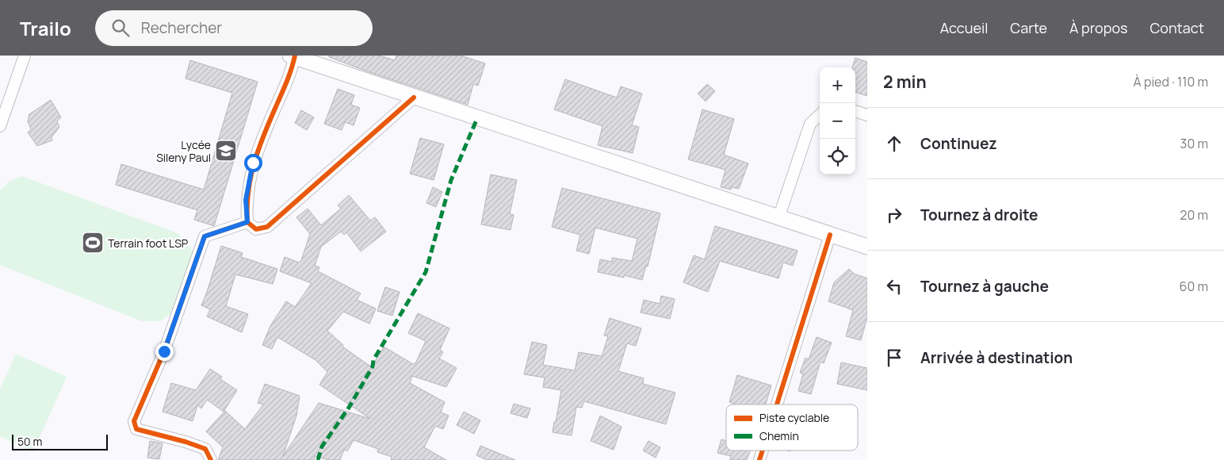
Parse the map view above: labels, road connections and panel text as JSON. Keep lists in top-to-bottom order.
{
  "places": {
    "school or university": ["Lycée Sileny Paul"],
    "sports": ["Terrain foot LSP"]
  },
  "legend": ["Piste cyclable", "Chemin"],
  "scale_bar": "50 m",
  "page": {
    "header": "Trailo",
    "search": "Rechercher",
    "nav": [
      "Accueil",
      "Carte",
      "À propos",
      "Contact"
    ],
    "heading": ["2 min", "À pied · 110 m"],
    "map_buttons": ["+", "−"],
    "list": [
      ["Continuez", "30 m"],
      ["Tournez à droite", "20 m"],
      ["Tournez à gauche", "60 m"],
      "Arrivée à destination"
    ],
    "scale": "50 m"
  }
}
